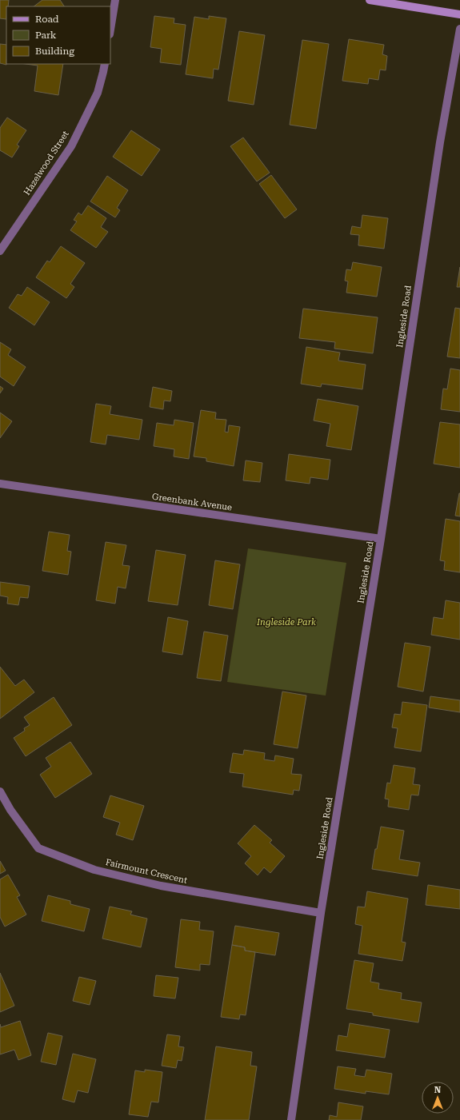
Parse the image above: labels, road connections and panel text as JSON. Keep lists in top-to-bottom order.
{
  "streets": {
    "street": [
      "Hazelwood Street",
      "Ingleside Road",
      "Greenbank Avenue",
      "Fairmount Crescent"
    ]
  },
  "crossings": [
    ["Ingleside Road", "Greenbank Avenue"],
    ["Ingleside Road", "Fairmount Crescent"]
  ],
  "parks": ["Ingleside Park"],
  "legend": ["Road", "Park", "Building"],
  "north": "top"
}
